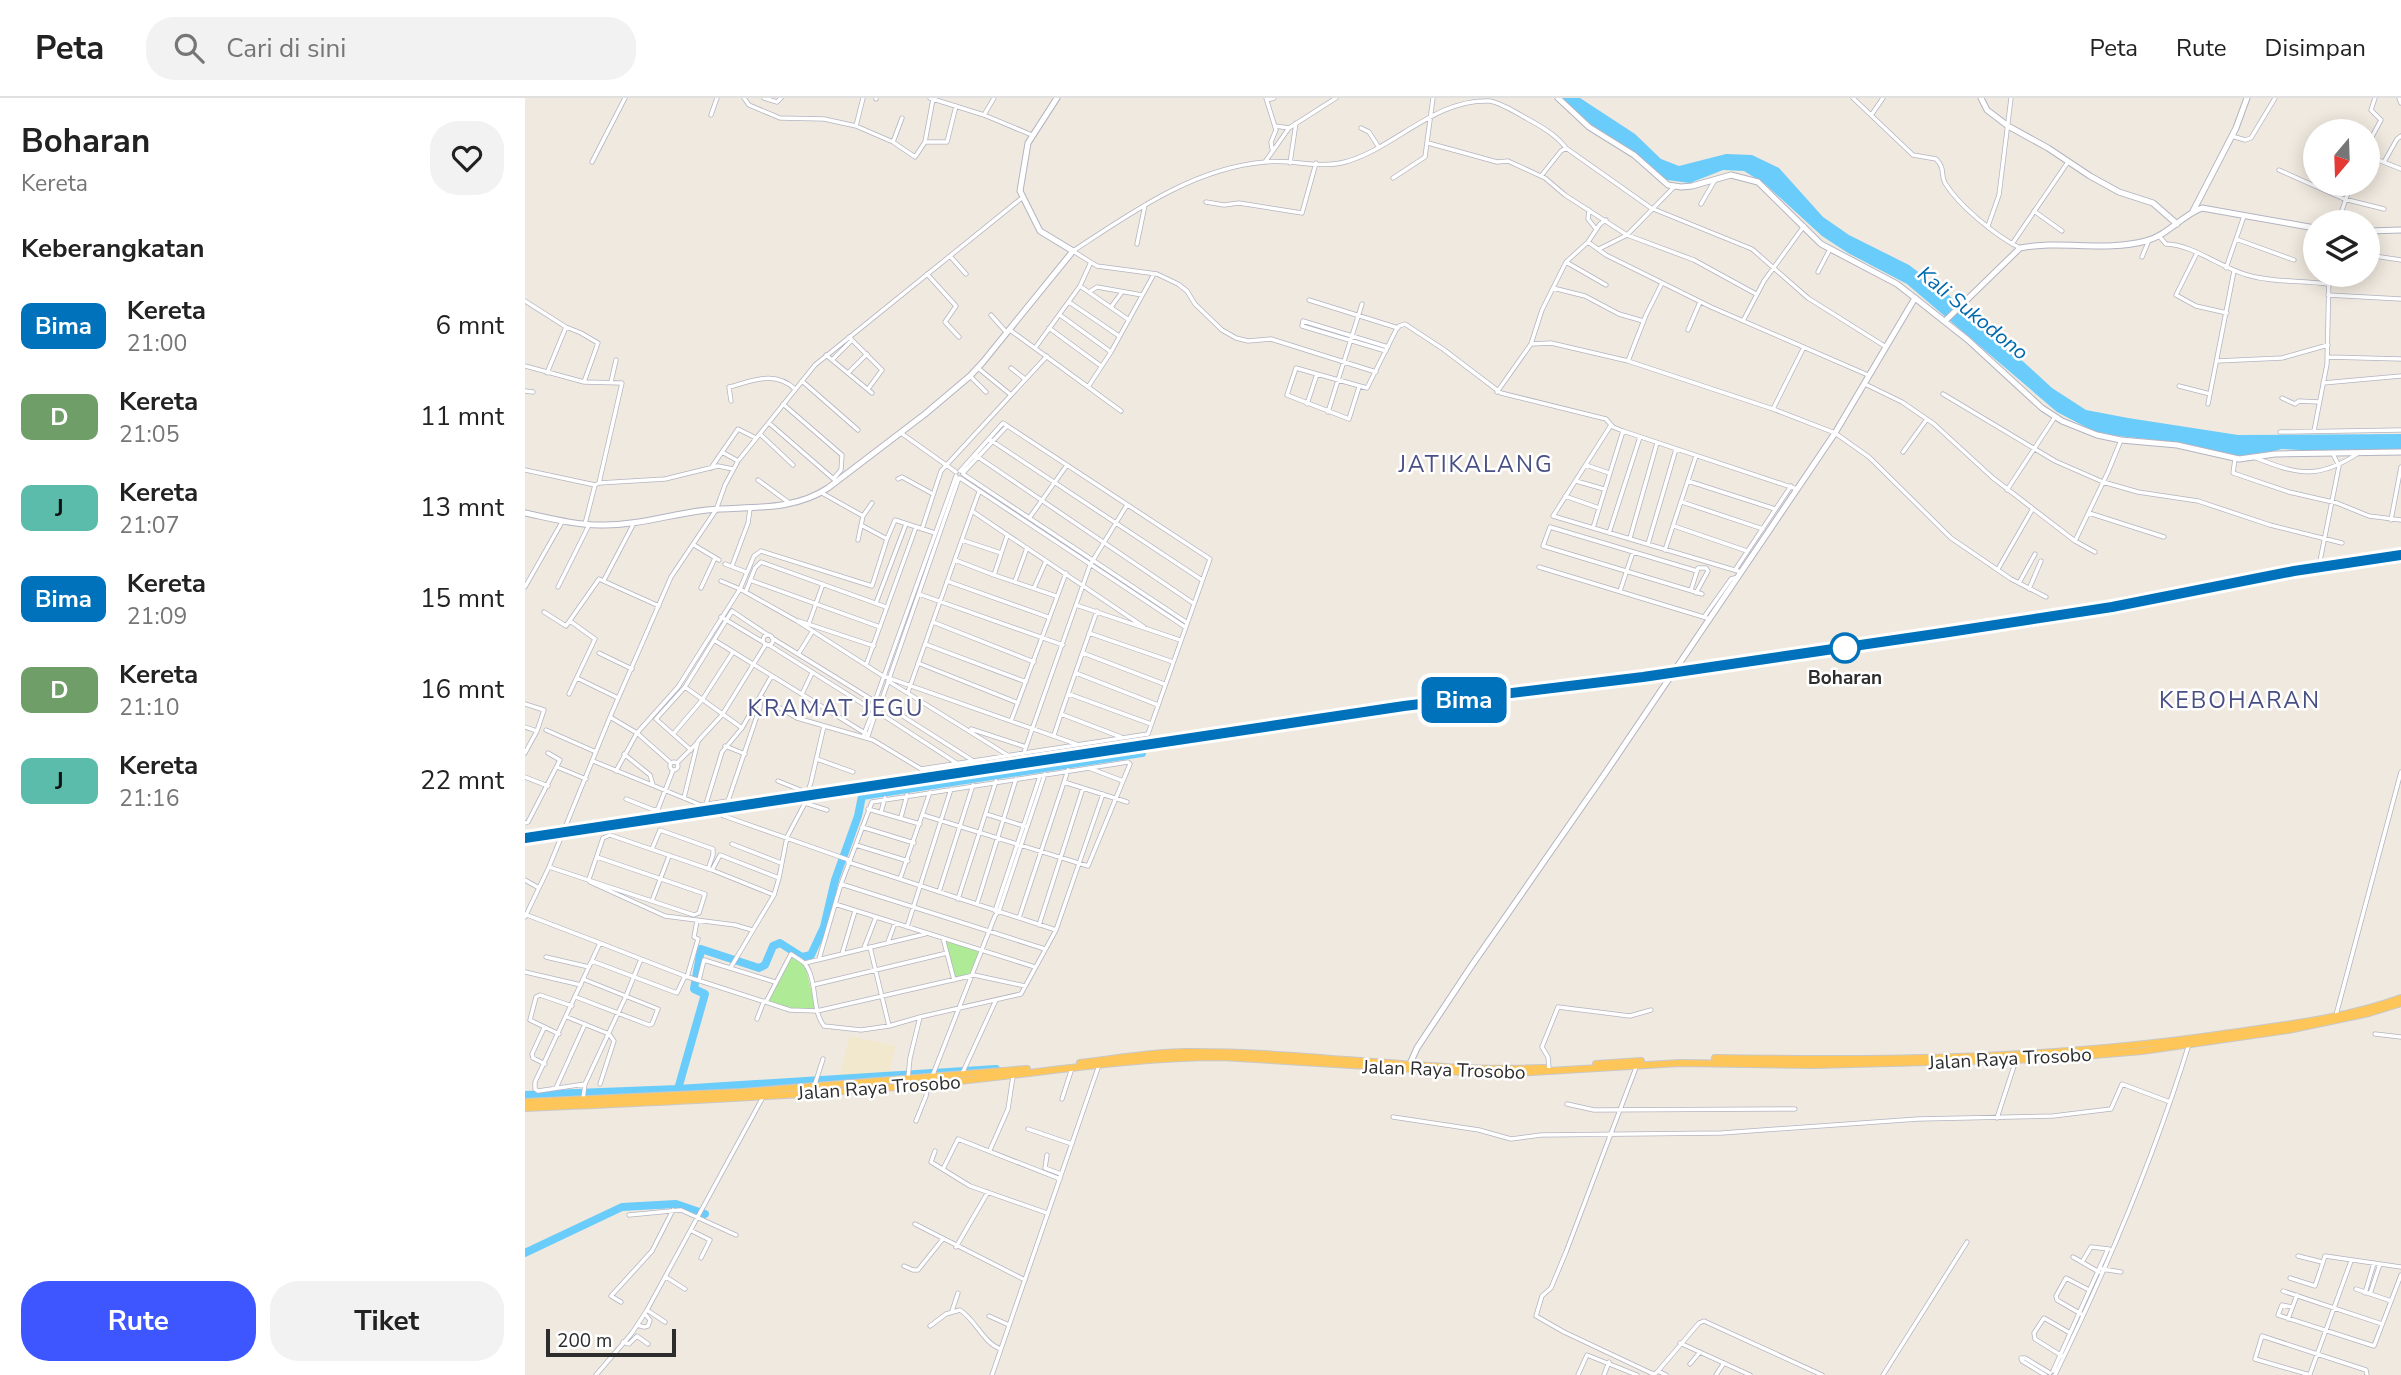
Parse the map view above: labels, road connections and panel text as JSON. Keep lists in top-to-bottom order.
{
  "streets": {
    "highway": ["Jalan Raya Trosobo"]
  },
  "districts": ["JATIKALANG", "KEBOHARAN", "KRAMAT JEGU"],
  "water": ["Kali Sukodono"],
  "places": ["Boharan"],
  "scale_bar": "200 m",
  "north": "bottom",
  "page": {
    "header": "Peta",
    "search": "Cari di sini",
    "nav": ["Peta", "Rute", "Disimpan"],
    "heading": [
      ["Boharan", "Kereta"],
      "Keberangkatan"
    ],
    "on_map": "Bima",
    "list": [
      {
        "mark": "Bima",
        "name": "Kereta",
        "note": "21:00",
        "value": "6 mnt"
      },
      {
        "mark": "D",
        "name": "Kereta",
        "note": "21:05",
        "value": "11 mnt"
      },
      {
        "mark": "J",
        "name": "Kereta",
        "note": "21:07",
        "value": "13 mnt"
      },
      {
        "mark": "Bima",
        "name": "Kereta",
        "note": "21:09",
        "value": "15 mnt"
      },
      {
        "mark": "D",
        "name": "Kereta",
        "note": "21:10",
        "value": "16 mnt"
      },
      {
        "mark": "J",
        "name": "Kereta",
        "note": "21:16",
        "value": "22 mnt"
      }
    ],
    "buttons": ["Rute", "Tiket"],
    "scale": "200 m"
  }
}
